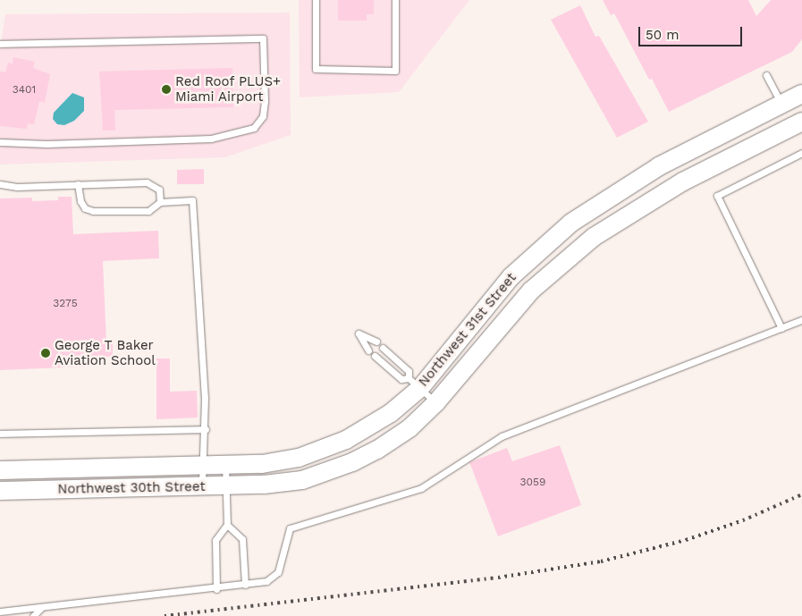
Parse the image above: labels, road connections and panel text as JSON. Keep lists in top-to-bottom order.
{
  "streets": {
    "street": ["Northwest 31st Street", "Northwest 30th Street"]
  },
  "crossings": [
    ["Northwest 31st Street", "Northwest 30th Street"]
  ],
  "places": ["Red Roof PLUS+ Miami Airport", "George T Baker Aviation School"],
  "house_numbers": ["3401", "3275", "3059"],
  "scale_bar": "50 m"
}
